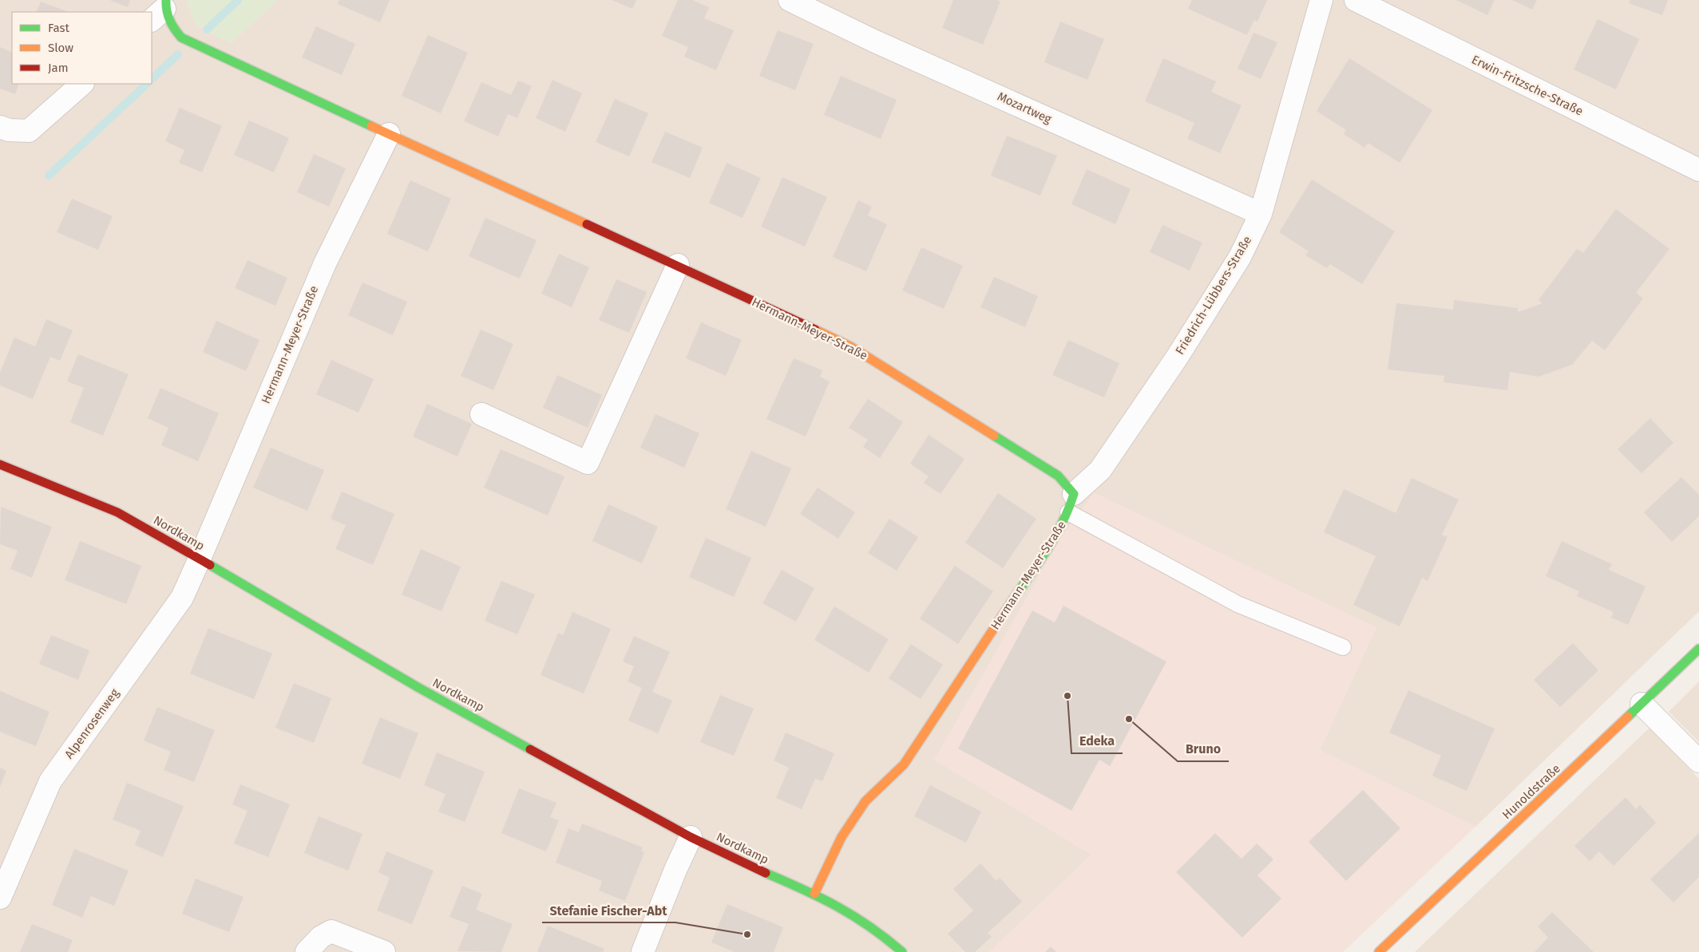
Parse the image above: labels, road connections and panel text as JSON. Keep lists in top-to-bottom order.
{
  "streets": {
    "street": [
      "Erwin-Fritzsche-Straße",
      "Mozartweg",
      "Friedrich-Lübbers-Straße",
      "Hermann-Meyer-Straße",
      "Nordkamp",
      "Alpenrosenweg",
      "Hunoldstraße"
    ]
  },
  "crossings": [
    ["Mozartweg", "Friedrich-Lübbers-Straße"],
    ["Friedrich-Lübbers-Straße", "Hermann-Meyer-Straße"],
    ["Hermann-Meyer-Straße", "Nordkamp"],
    ["Hermann-Meyer-Straße", "Alpenrosenweg"],
    ["Nordkamp", "Alpenrosenweg"]
  ],
  "places": ["Edeka", "Bruno", "Stefanie Fischer-Abt"],
  "legend": ["Fast", "Slow", "Jam"]
}
